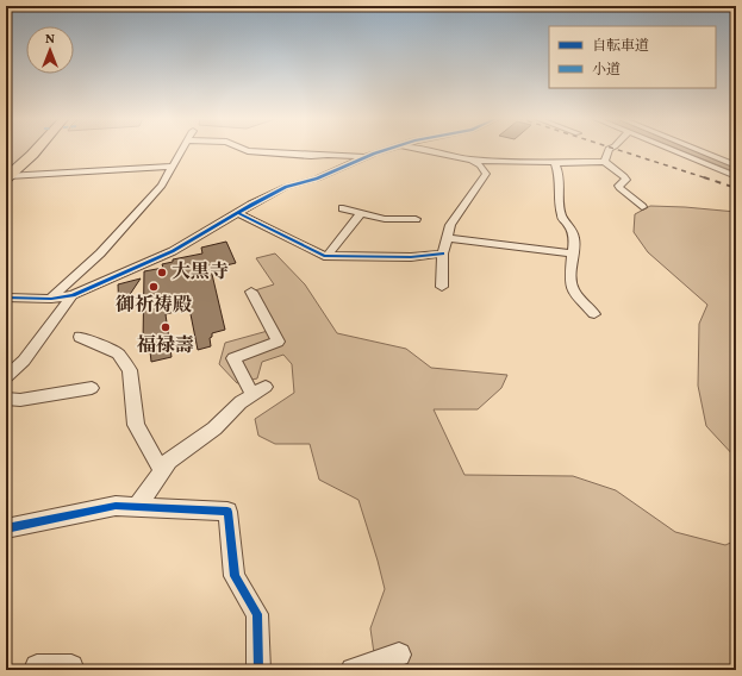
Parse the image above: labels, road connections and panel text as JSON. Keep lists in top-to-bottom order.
{
  "places": ["大黒寺", "御祈祷殿", "福禄壽"],
  "legend": ["自転車道", "小道"],
  "north": "top"
}
